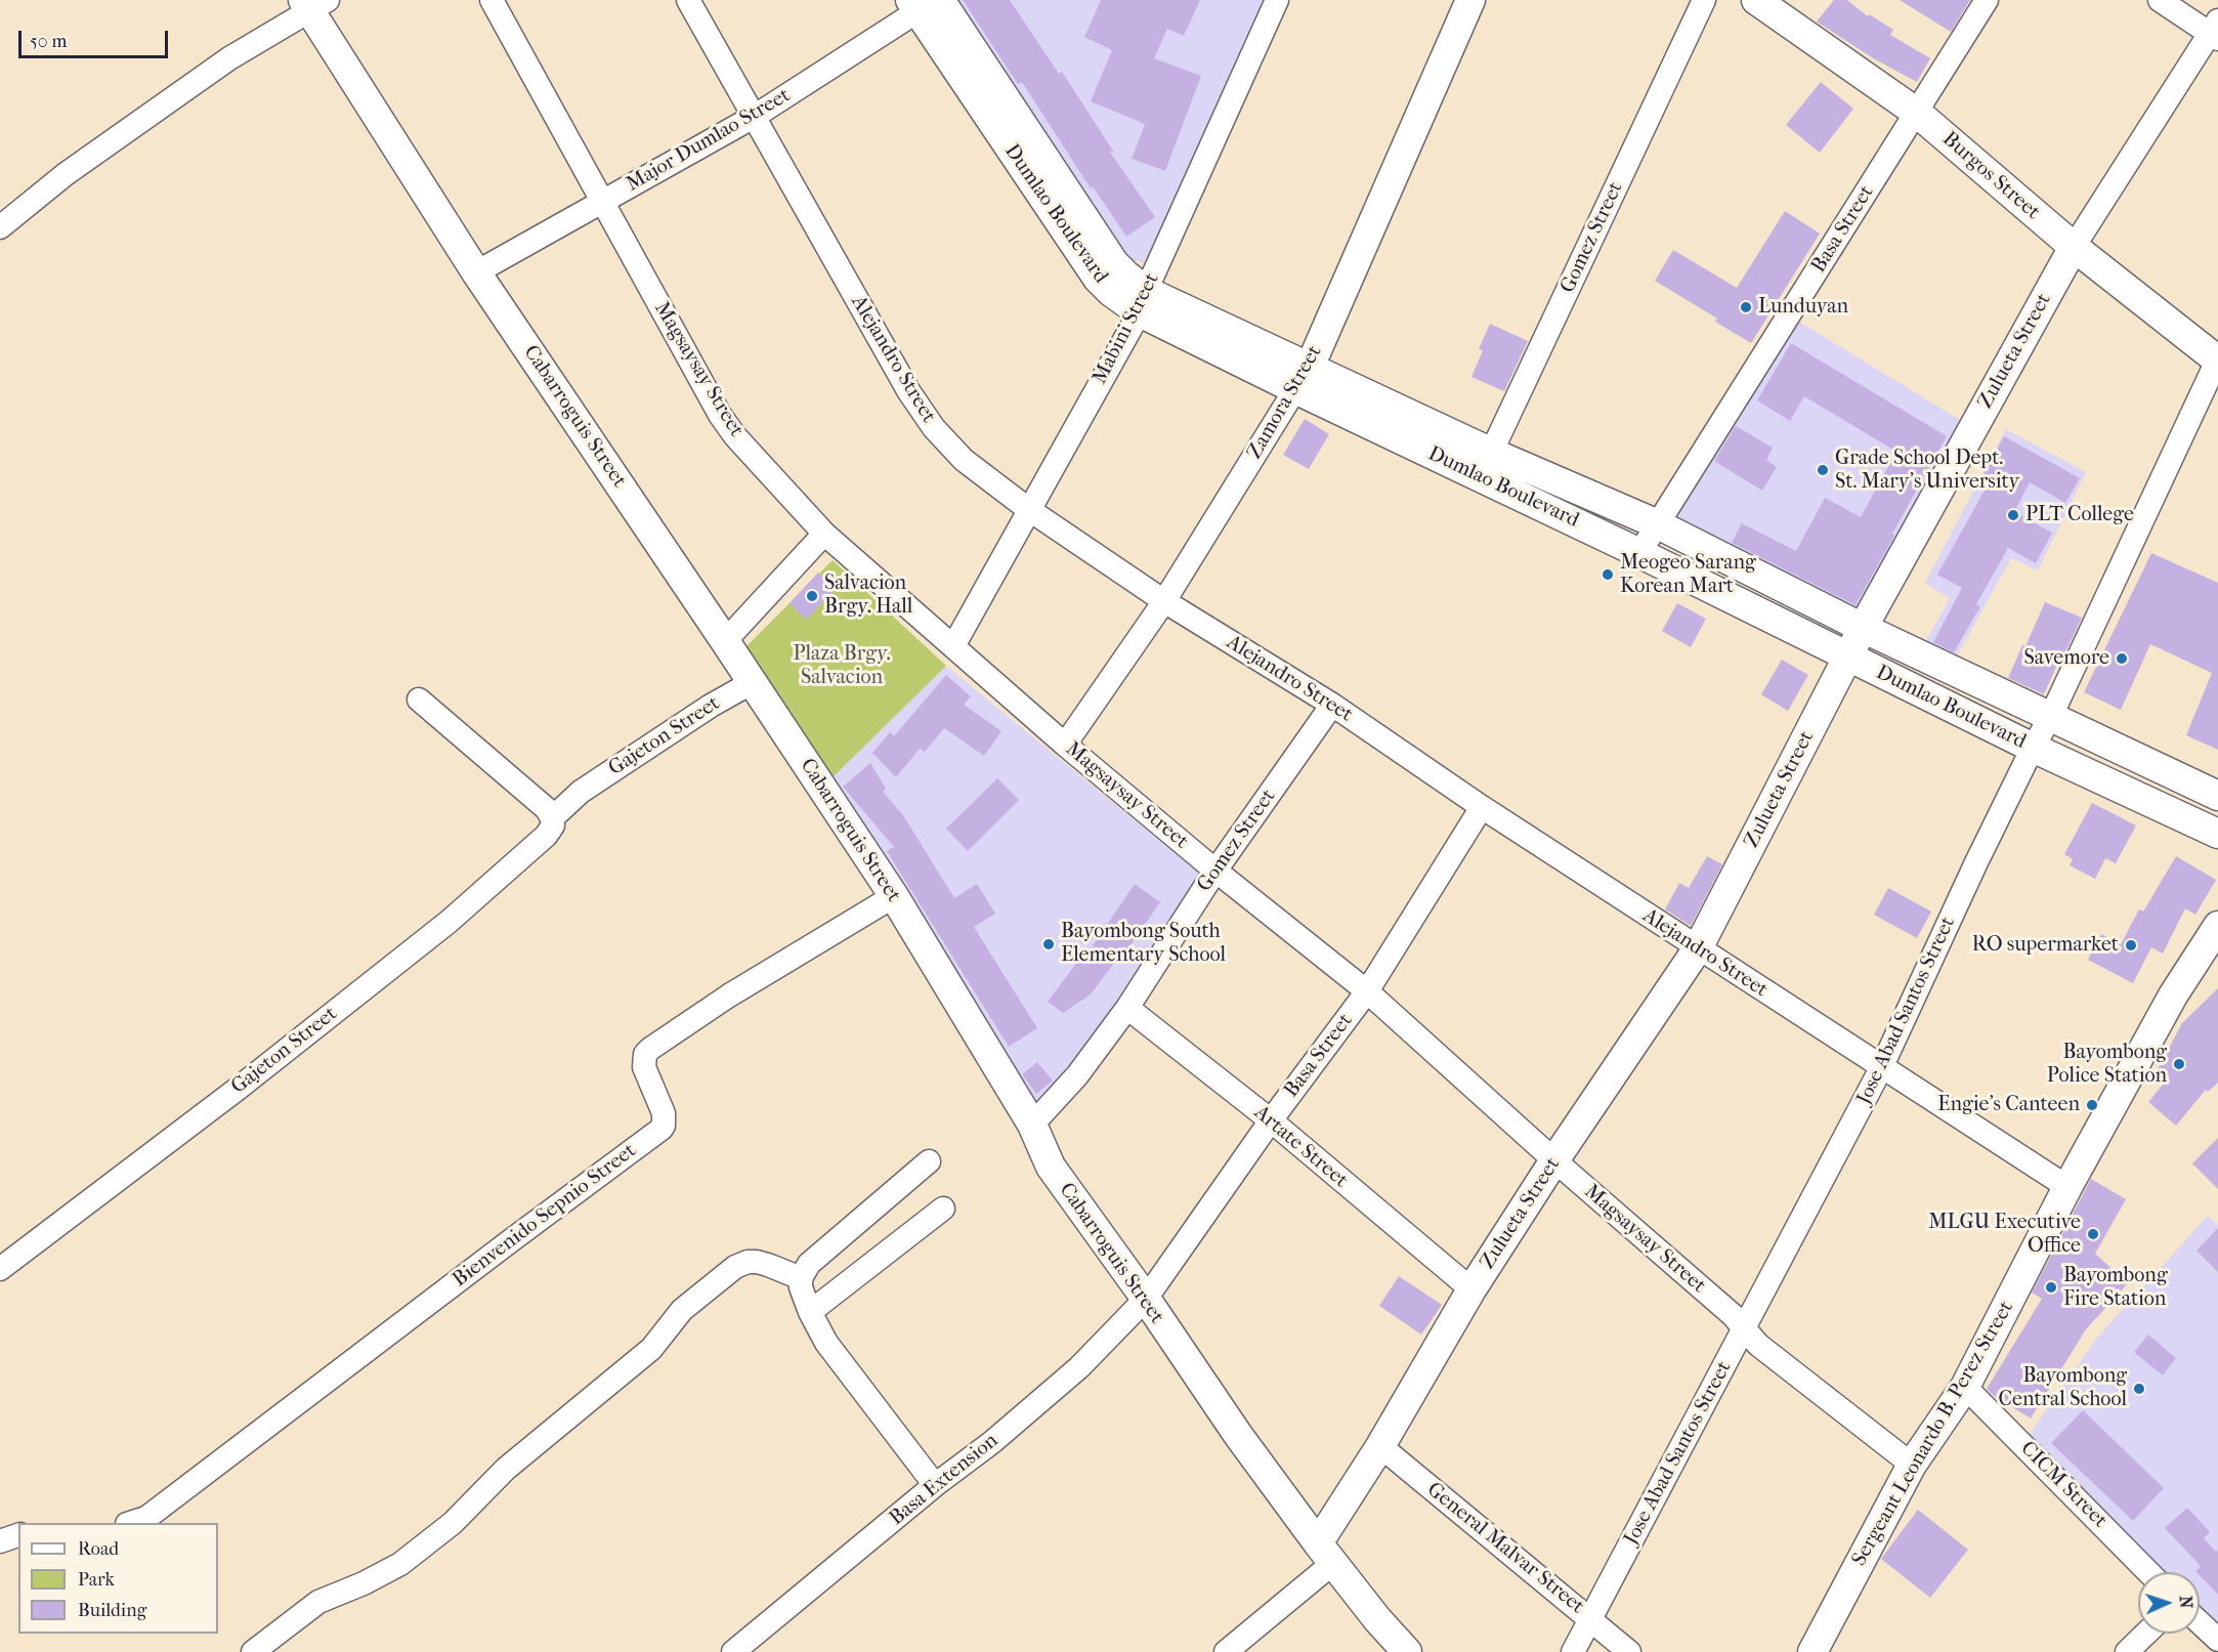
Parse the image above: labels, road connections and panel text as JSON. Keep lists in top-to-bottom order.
{
  "streets": {
    "street": [
      "Major Dumlao Street",
      "Burgos Street",
      "Dumlao Boulevard",
      "Basa Street",
      "Gomez Street",
      "Mabini Street",
      "Zulueta Street",
      "Alejandro Street",
      "Magsaysay Street",
      "Zamora Street",
      "Cabarroguis Street",
      "Gajeton Street",
      "Jose Abad Santos Street",
      "Artate Street",
      "Bienvenido Sepnio Street",
      "Sergeant Leonardo B. Perez Street",
      "Basa Extension",
      "CICM Street",
      "General Malvar Street"
    ]
  },
  "crossings": [
    ["Major Dumlao Street", "Dumlao Boulevard"],
    ["Major Dumlao Street", "Alejandro Street"],
    ["Major Dumlao Street", "Magsaysay Street"],
    ["Major Dumlao Street", "Cabarroguis Street"],
    ["Burgos Street", "Basa Street"],
    ["Burgos Street", "Zulueta Street"],
    ["Burgos Street", "Jose Abad Santos Street"],
    ["Dumlao Boulevard", "Basa Street"],
    ["Dumlao Boulevard", "Gomez Street"],
    ["Dumlao Boulevard", "Mabini Street"],
    ["Dumlao Boulevard", "Zulueta Street"],
    ["Dumlao Boulevard", "Zamora Street"],
    ["Dumlao Boulevard", "Jose Abad Santos Street"],
    ["Basa Street", "Alejandro Street"],
    ["Basa Street", "Magsaysay Street"],
    ["Basa Street", "Cabarroguis Street"],
    ["Basa Street", "Artate Street"],
    ["Basa Street", "Basa Extension"],
    ["Gomez Street", "Alejandro Street"],
    ["Gomez Street", "Magsaysay Street"],
    ["Gomez Street", "Cabarroguis Street"],
    ["Gomez Street", "Artate Street"],
    ["Mabini Street", "Alejandro Street"],
    ["Mabini Street", "Magsaysay Street"],
    ["Zulueta Street", "Alejandro Street"],
    ["Zulueta Street", "Magsaysay Street"],
    ["Zulueta Street", "Cabarroguis Street"],
    ["Zulueta Street", "Artate Street"],
    ["Zulueta Street", "General Malvar Street"],
    ["Alejandro Street", "Zamora Street"],
    ["Alejandro Street", "Jose Abad Santos Street"],
    ["Alejandro Street", "Sergeant Leonardo B. Perez Street"],
    ["Magsaysay Street", "Zamora Street"],
    ["Magsaysay Street", "Jose Abad Santos Street"],
    ["Magsaysay Street", "Sergeant Leonardo B. Perez Street"],
    ["Cabarroguis Street", "Gajeton Street"],
    ["Cabarroguis Street", "Bienvenido Sepnio Street"],
    ["Cabarroguis Street", "Basa Extension"],
    ["Jose Abad Santos Street", "General Malvar Street"],
    ["Sergeant Leonardo B. Perez Street", "CICM Street"]
  ],
  "parks": ["Plaza Brgy. Salvacion"],
  "places": [
    "Lunduyan",
    "Grade School Dept. St. Mary's University",
    "PLT College",
    "Meogeo Sarang Korean Mart",
    "Salvacion Brgy. Hall",
    "Savemore",
    "Bayombong South Elementary School",
    "RO supermarket",
    "Bayombong Police Station",
    "Engie's Canteen",
    "MLGU Executive Office",
    "Bayombong Fire Station",
    "Bayombong Central School"
  ],
  "legend": ["Road", "Park", "Building"],
  "scale_bar": "50 m",
  "north": "right"
}
